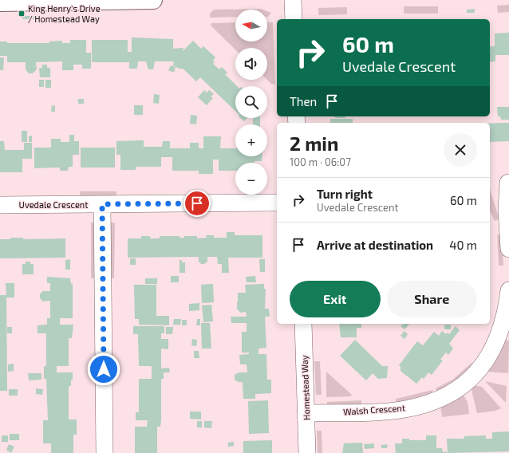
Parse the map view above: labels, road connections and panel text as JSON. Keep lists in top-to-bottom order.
{
  "streets": {
    "street": ["Uvedale Crescent", "Homestead Way", "Walsh Crescent"]
  },
  "crossings": [
    ["Homestead Way", "Walsh Crescent"]
  ],
  "places": {
    "transit": ["King Henry's Drive / Homestead Way"]
  },
  "north": "left",
  "page": {
    "map_buttons": ["+", "−"],
    "turn": ["60 m", "Uvedale Crescent"],
    "then": "Then",
    "heading": ["2 min", "100 m · 06:07"],
    "list": [
      {
        "name": "Turn right",
        "note": "Uvedale Crescent",
        "value": "60 m"
      },
      {
        "name": "Arrive at destination",
        "value": "40 m"
      }
    ],
    "buttons": ["Exit", "Share"]
  }
}
